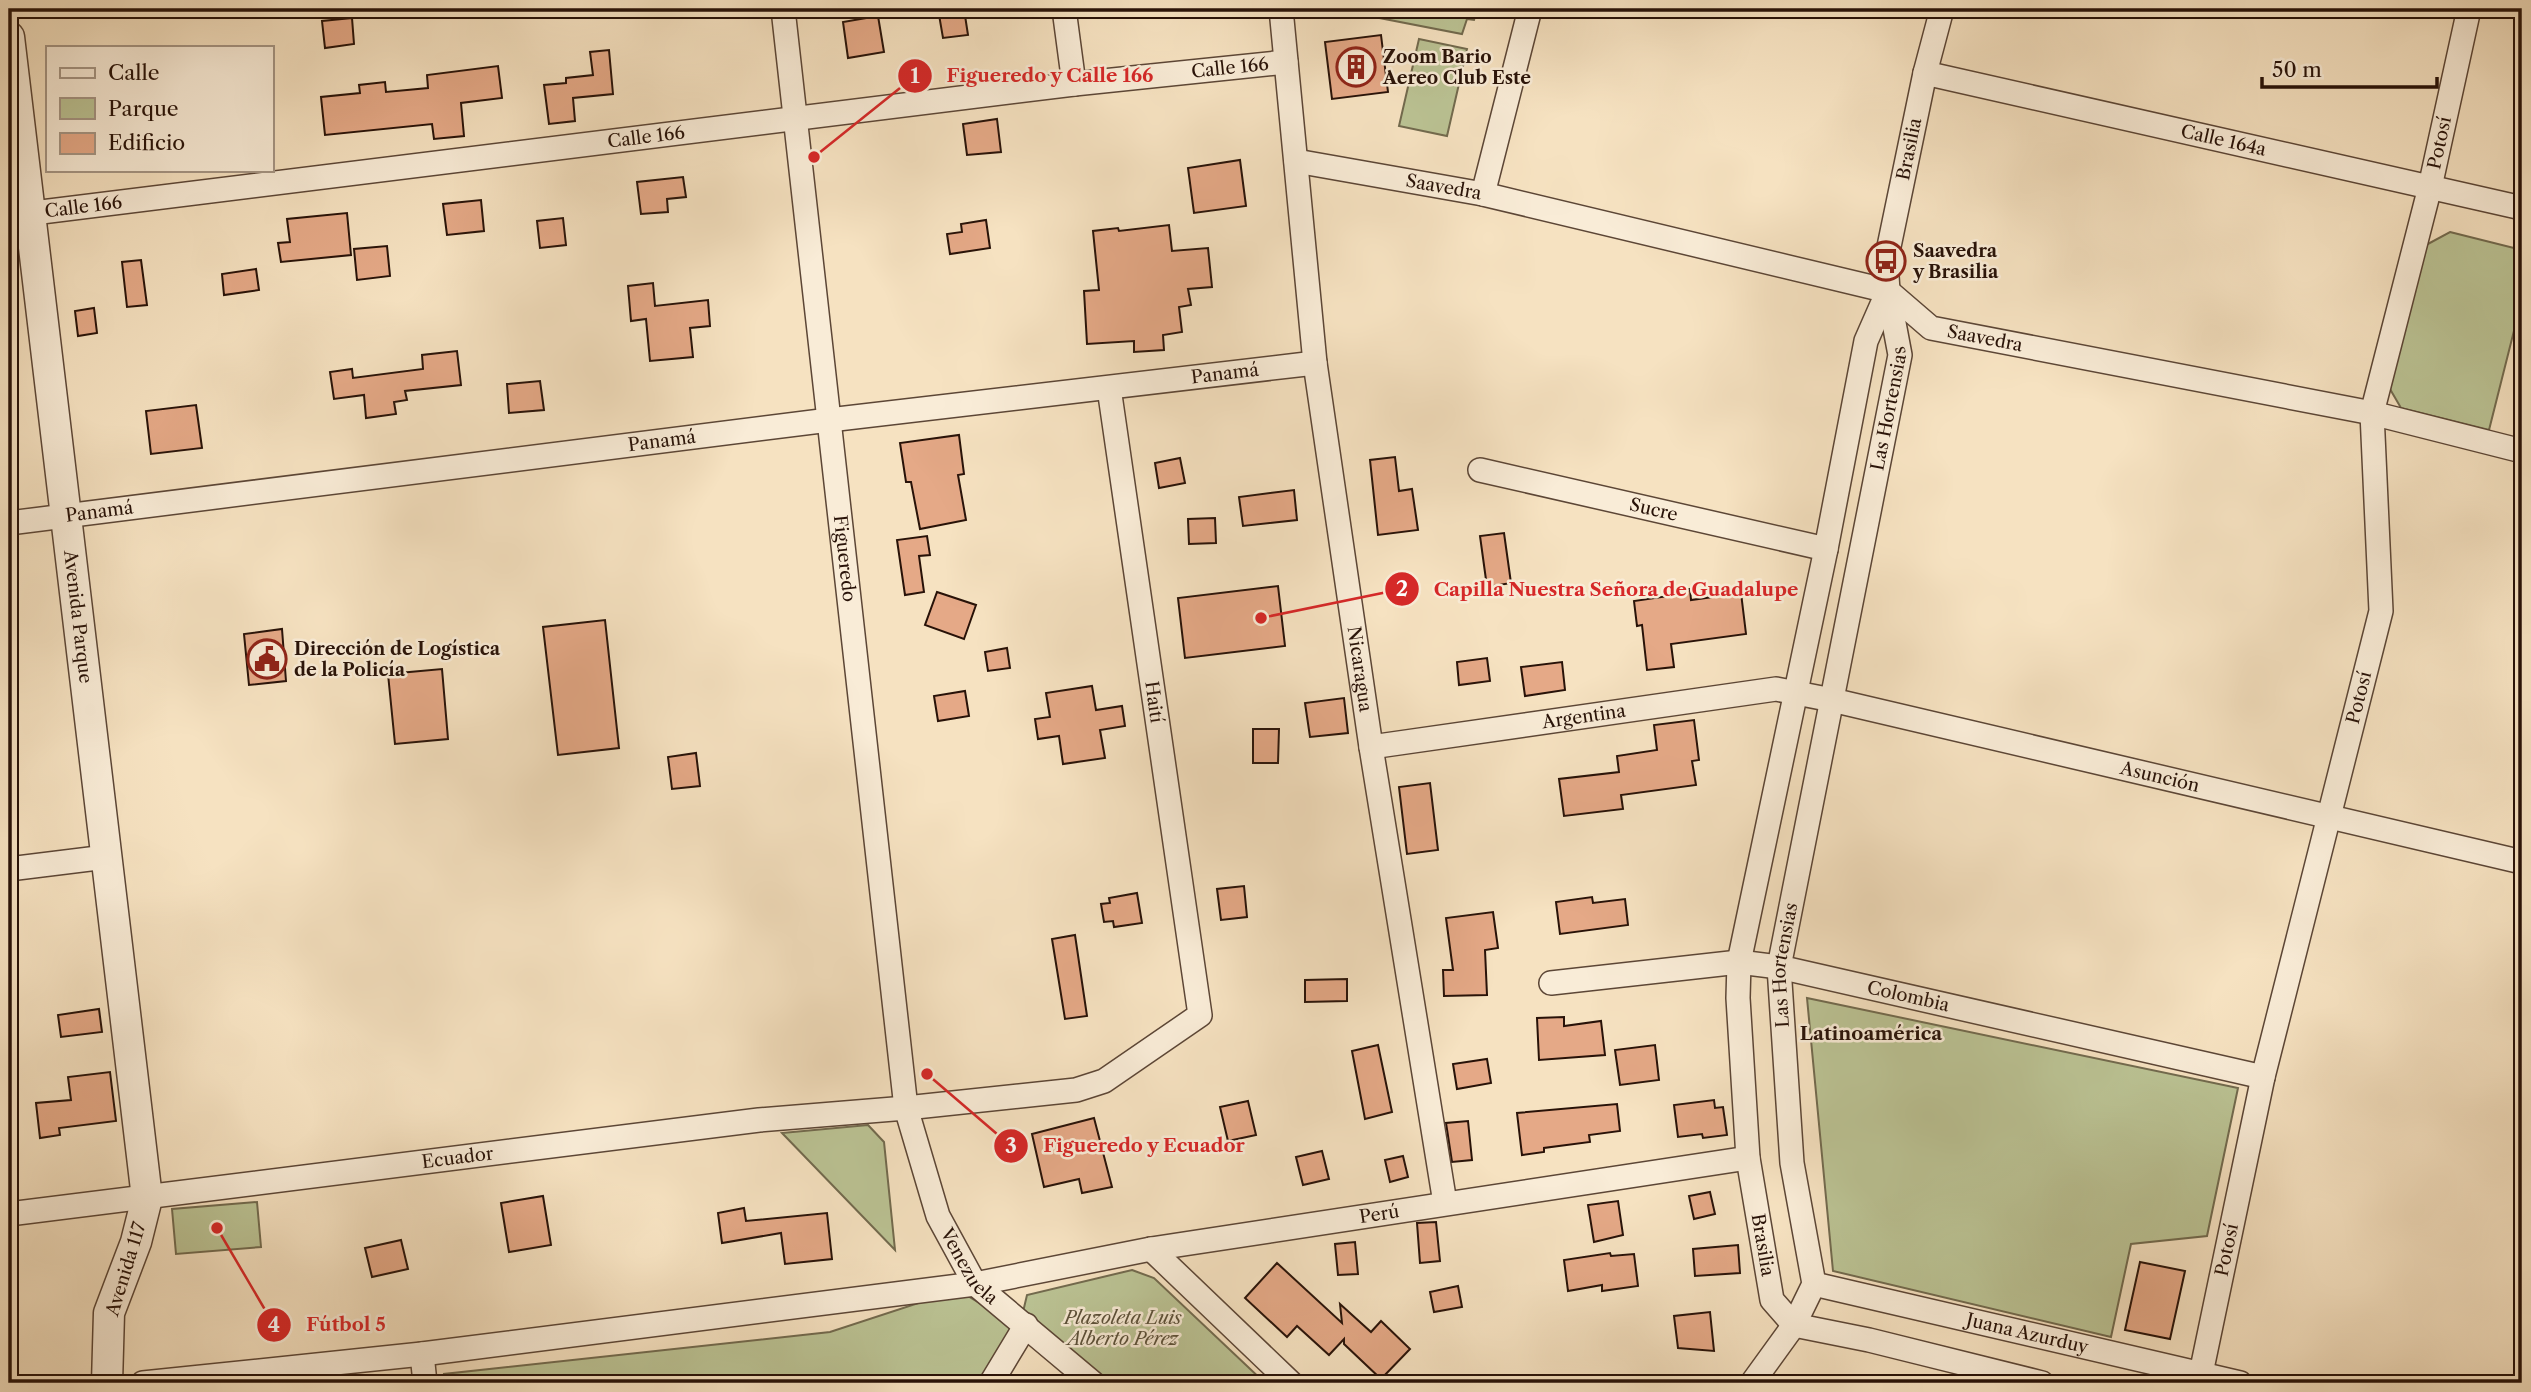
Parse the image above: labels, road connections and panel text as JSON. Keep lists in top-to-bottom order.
{
  "streets": {
    "street": [
      "Calle 166",
      "Calle 164a",
      "Potosí",
      "Brasilia",
      "Saavedra",
      "Panamá",
      "Las Hortensias",
      "Sucre",
      "Figueredo",
      "Avenida Parque",
      "Nicaragua",
      "Haití",
      "Argentina",
      "Asunción",
      "Colombia",
      "Ecuador",
      "Perú",
      "Venezuela",
      "Avenida 117",
      "Juana Azurduy"
    ]
  },
  "crossings": [
    ["Calle 166", "Figueredo"],
    ["Calle 166", "Avenida Parque"],
    ["Calle 166", "Nicaragua"],
    ["Calle 164a", "Potosí"],
    ["Calle 164a", "Brasilia"],
    ["Potosí", "Saavedra"],
    ["Potosí", "Asunción"],
    ["Potosí", "Colombia"],
    ["Potosí", "Juana Azurduy"],
    ["Brasilia", "Saavedra"],
    ["Brasilia", "Las Hortensias"],
    ["Brasilia", "Perú"],
    ["Saavedra", "Las Hortensias"],
    ["Saavedra", "Nicaragua"],
    ["Panamá", "Figueredo"],
    ["Panamá", "Avenida Parque"],
    ["Panamá", "Nicaragua"],
    ["Panamá", "Haití"],
    ["Las Hortensias", "Sucre"],
    ["Las Hortensias", "Argentina"],
    ["Las Hortensias", "Asunción"],
    ["Las Hortensias", "Colombia"],
    ["Las Hortensias", "Perú"],
    ["Las Hortensias", "Juana Azurduy"],
    ["Figueredo", "Ecuador"],
    ["Figueredo", "Venezuela"],
    ["Avenida Parque", "Ecuador"],
    ["Avenida Parque", "Avenida 117"],
    ["Nicaragua", "Argentina"],
    ["Nicaragua", "Perú"],
    ["Haití", "Ecuador"],
    ["Argentina", "Asunción"],
    ["Ecuador", "Venezuela"],
    ["Ecuador", "Avenida 117"],
    ["Perú", "Venezuela"]
  ],
  "districts": ["Latinoamérica"],
  "parks": ["Plazoleta Luis Alberto Pérez"],
  "places": {
    "building": ["Zoom Bario Aereo Club Este"],
    "other": [
      "Figueredo y Calle 166",
      "Capilla Nuestra Señora de Guadalupe",
      "Figueredo y Ecuador",
      "Fútbol 5"
    ],
    "bus stop": ["Saavedra y Brasilia"],
    "public building": ["Dirección de Logística de la Policía"]
  },
  "legend": ["Calle", "Parque", "Edificio"],
  "scale_bar": "50 m"
}
